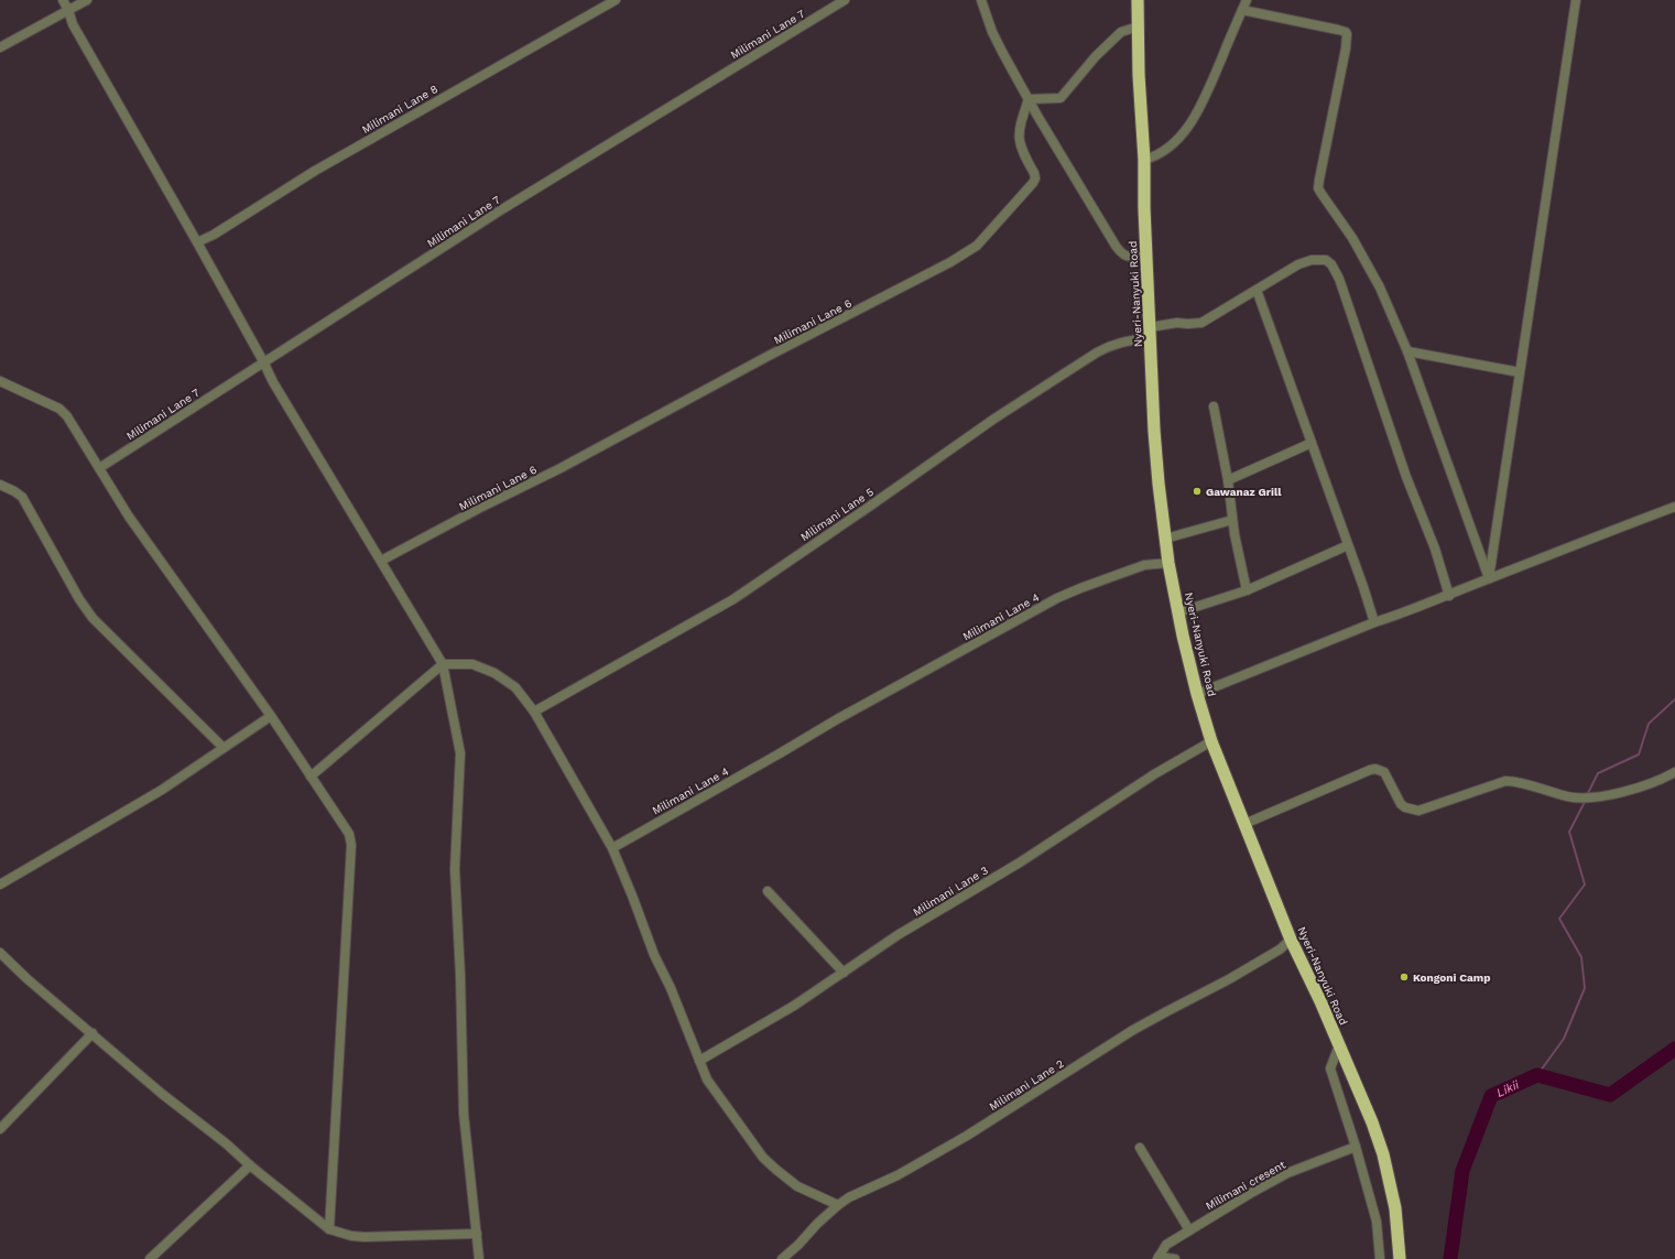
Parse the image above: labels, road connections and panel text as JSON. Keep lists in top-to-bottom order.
{
  "streets": {
    "highway": ["Nyeri-Nanyuki Road"],
    "street": [
      "Milimani Lane 7",
      "Milimani Lane 8",
      "Milimani Lane 6",
      "Milimani Lane 5",
      "Milimani Lane 4",
      "Milimani Lane 3",
      "Milimani Lane 2",
      "Milimani cresent"
    ]
  },
  "crossings": [
    ["Nyeri-Nanyuki Road", "Milimani Lane 5"],
    ["Nyeri-Nanyuki Road", "Milimani Lane 4"],
    ["Nyeri-Nanyuki Road", "Milimani Lane 3"],
    ["Nyeri-Nanyuki Road", "Milimani Lane 2"]
  ],
  "water": ["Likii"],
  "places": ["Gawanaz Grill", "Kongoni Camp"]
}
